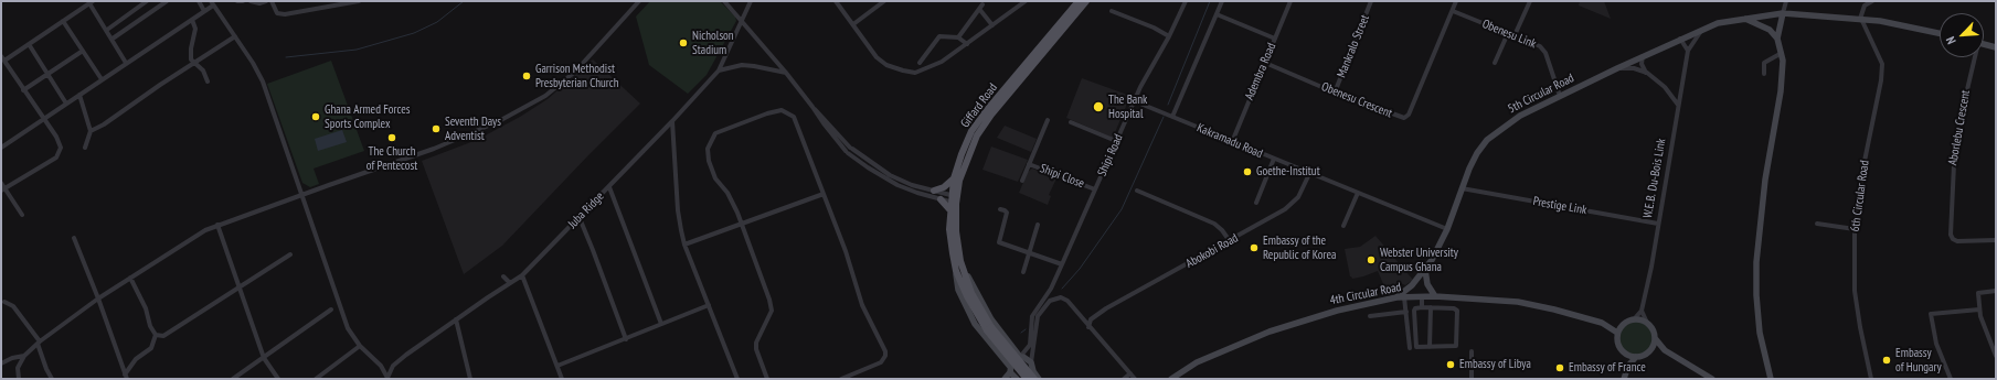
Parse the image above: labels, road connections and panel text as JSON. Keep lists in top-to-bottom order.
{
  "streets": {
    "main road": ["Giffard Road"],
    "street": [
      "Obenesu Link",
      "Mankralo Street",
      "Adembra Road",
      "5th Circular Road",
      "Obenesu Crescent",
      "Aborlebu Crescent",
      "Kakramadu Road",
      "Shipi Road",
      "Shipi Close",
      "W.E.B. Du-Bois Link",
      "6th Circular Road",
      "Prestige Link",
      "Juba Ridge",
      "Abokobi Road",
      "4th Circular Road"
    ]
  },
  "crossings": [
    ["Obenesu Link", "5th Circular Road"],
    ["Obenesu Link", "Obenesu Crescent"],
    ["Mankralo Street", "Obenesu Crescent"],
    ["Adembra Road", "Obenesu Crescent"],
    ["Adembra Road", "Kakramadu Road"],
    ["5th Circular Road", "Kakramadu Road"],
    ["5th Circular Road", "W.E.B. Du-Bois Link"],
    ["5th Circular Road", "6th Circular Road"],
    ["5th Circular Road", "Prestige Link"],
    ["5th Circular Road", "4th Circular Road"],
    ["Giffard Road", "Shipi Road"],
    ["Kakramadu Road", "Shipi Road"],
    ["Kakramadu Road", "Abokobi Road"],
    ["Shipi Road", "Shipi Close"],
    ["W.E.B. Du-Bois Link", "Prestige Link"]
  ],
  "places": [
    "Nicholson Stadium",
    "Garrison Methodist Presbyterian Church",
    "The Bank Hospital",
    "Ghana Armed Forces Sports Complex",
    "Seventh Days Adventist",
    "The Church of Pentecost",
    "Goethe-Institut",
    "Embassy of the Republic of Korea",
    "Webster University Campus Ghana",
    "Embassy of Hungary",
    "Embassy of Libya",
    "Embassy of France"
  ],
  "north": "bottom left"
}
